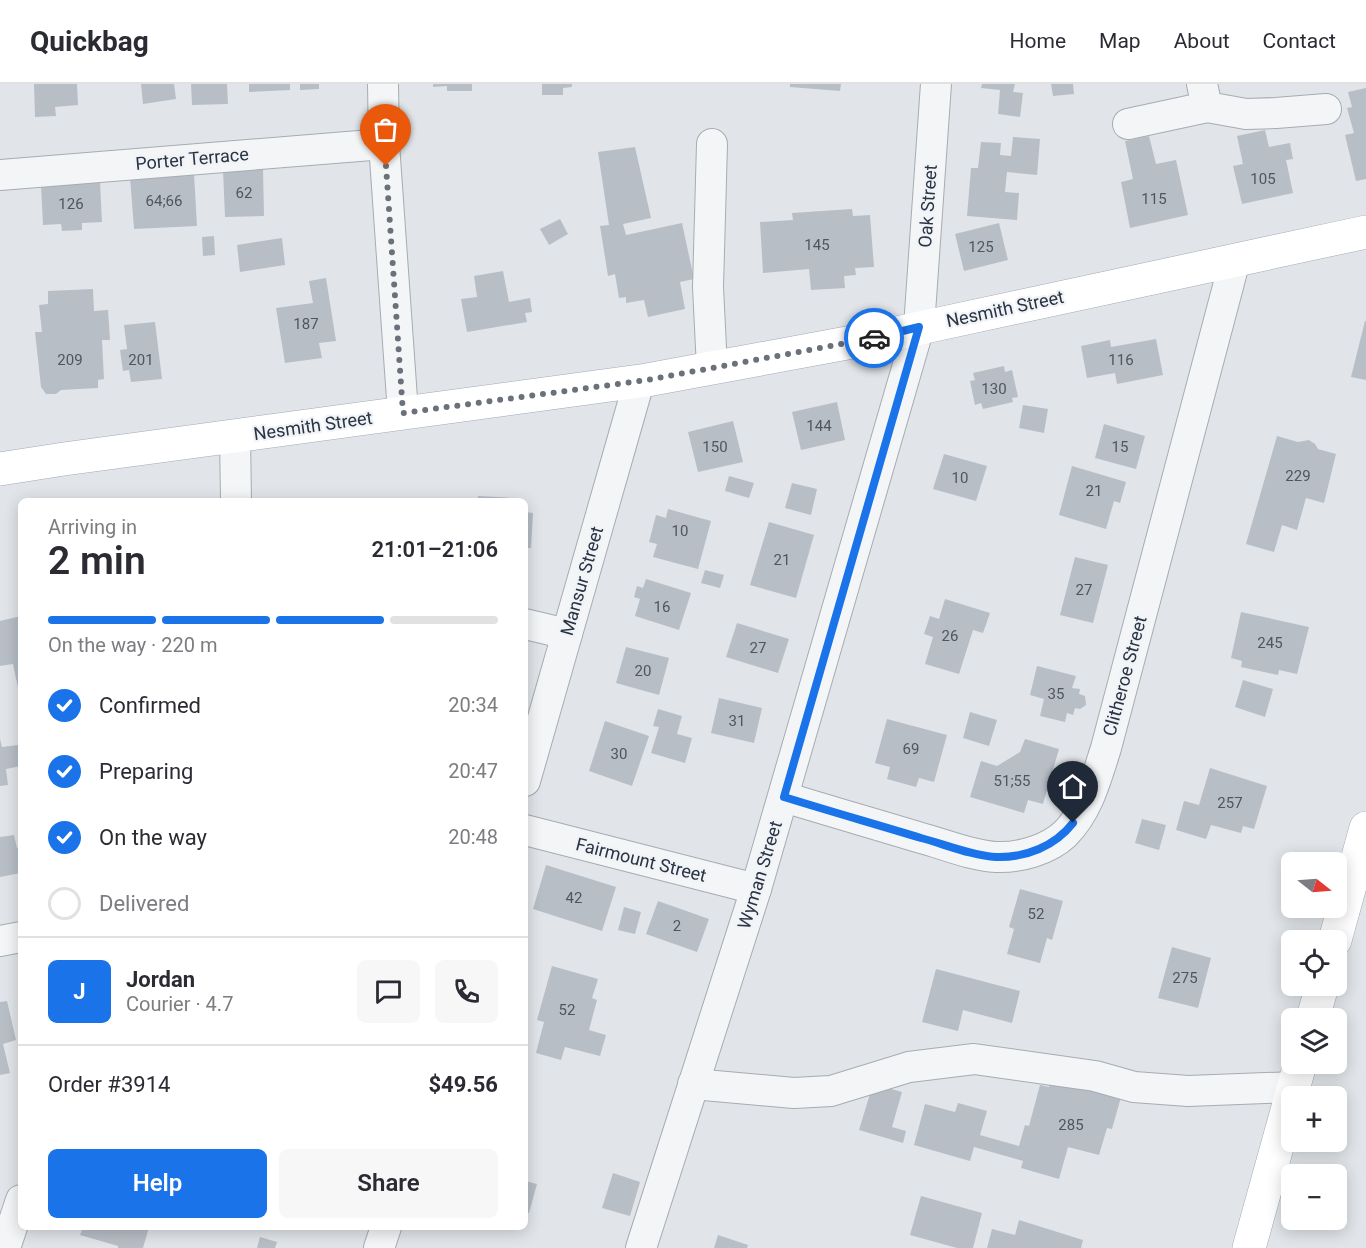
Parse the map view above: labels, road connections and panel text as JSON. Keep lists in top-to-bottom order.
{
  "streets": {
    "main road": ["Nesmith Street"],
    "street": [
      "Porter Terrace",
      "Oak Street",
      "Mansur Street",
      "Clitheroe Street",
      "Fairmount Street",
      "Wyman Street"
    ]
  },
  "crossings": [
    ["Oak Street", "Nesmith Street"],
    ["Oak Street", "Wyman Street"],
    ["Nesmith Street", "Mansur Street"],
    ["Nesmith Street", "Clitheroe Street"],
    ["Nesmith Street", "Wyman Street"],
    ["Clitheroe Street", "Wyman Street"],
    ["Fairmount Street", "Wyman Street"]
  ],
  "house_numbers": [
    "105",
    "62",
    "115",
    "64;66",
    "126",
    "145",
    "125",
    "187",
    "209",
    "201",
    "116",
    "130",
    "144",
    "150",
    "15",
    "229",
    "10",
    "21",
    "10",
    "21",
    "27",
    "16",
    "26",
    "245",
    "27",
    "20",
    "35",
    "31",
    "69",
    "30",
    "51;55",
    "257",
    "42",
    "52",
    "2",
    "275",
    "52",
    "285"
  ],
  "north": "right",
  "page": {
    "header": "Quickbag",
    "nav": [
      "Home",
      "Map",
      "About",
      "Contact"
    ],
    "heading": ["2 min", "Arriving in", "21:01–21:06"],
    "panel": [
      "Jordan",
      "Courier · 4.7",
      "Order #3914",
      "$49.56"
    ],
    "bar": "On the way · 220 m",
    "list": [
      ["Confirmed", "20:34"],
      ["Preparing", "20:47"],
      ["On the way", "20:48"],
      "Delivered"
    ],
    "map_buttons": ["+", "−"],
    "round": "J",
    "buttons": ["Help", "Share"]
  }
}
